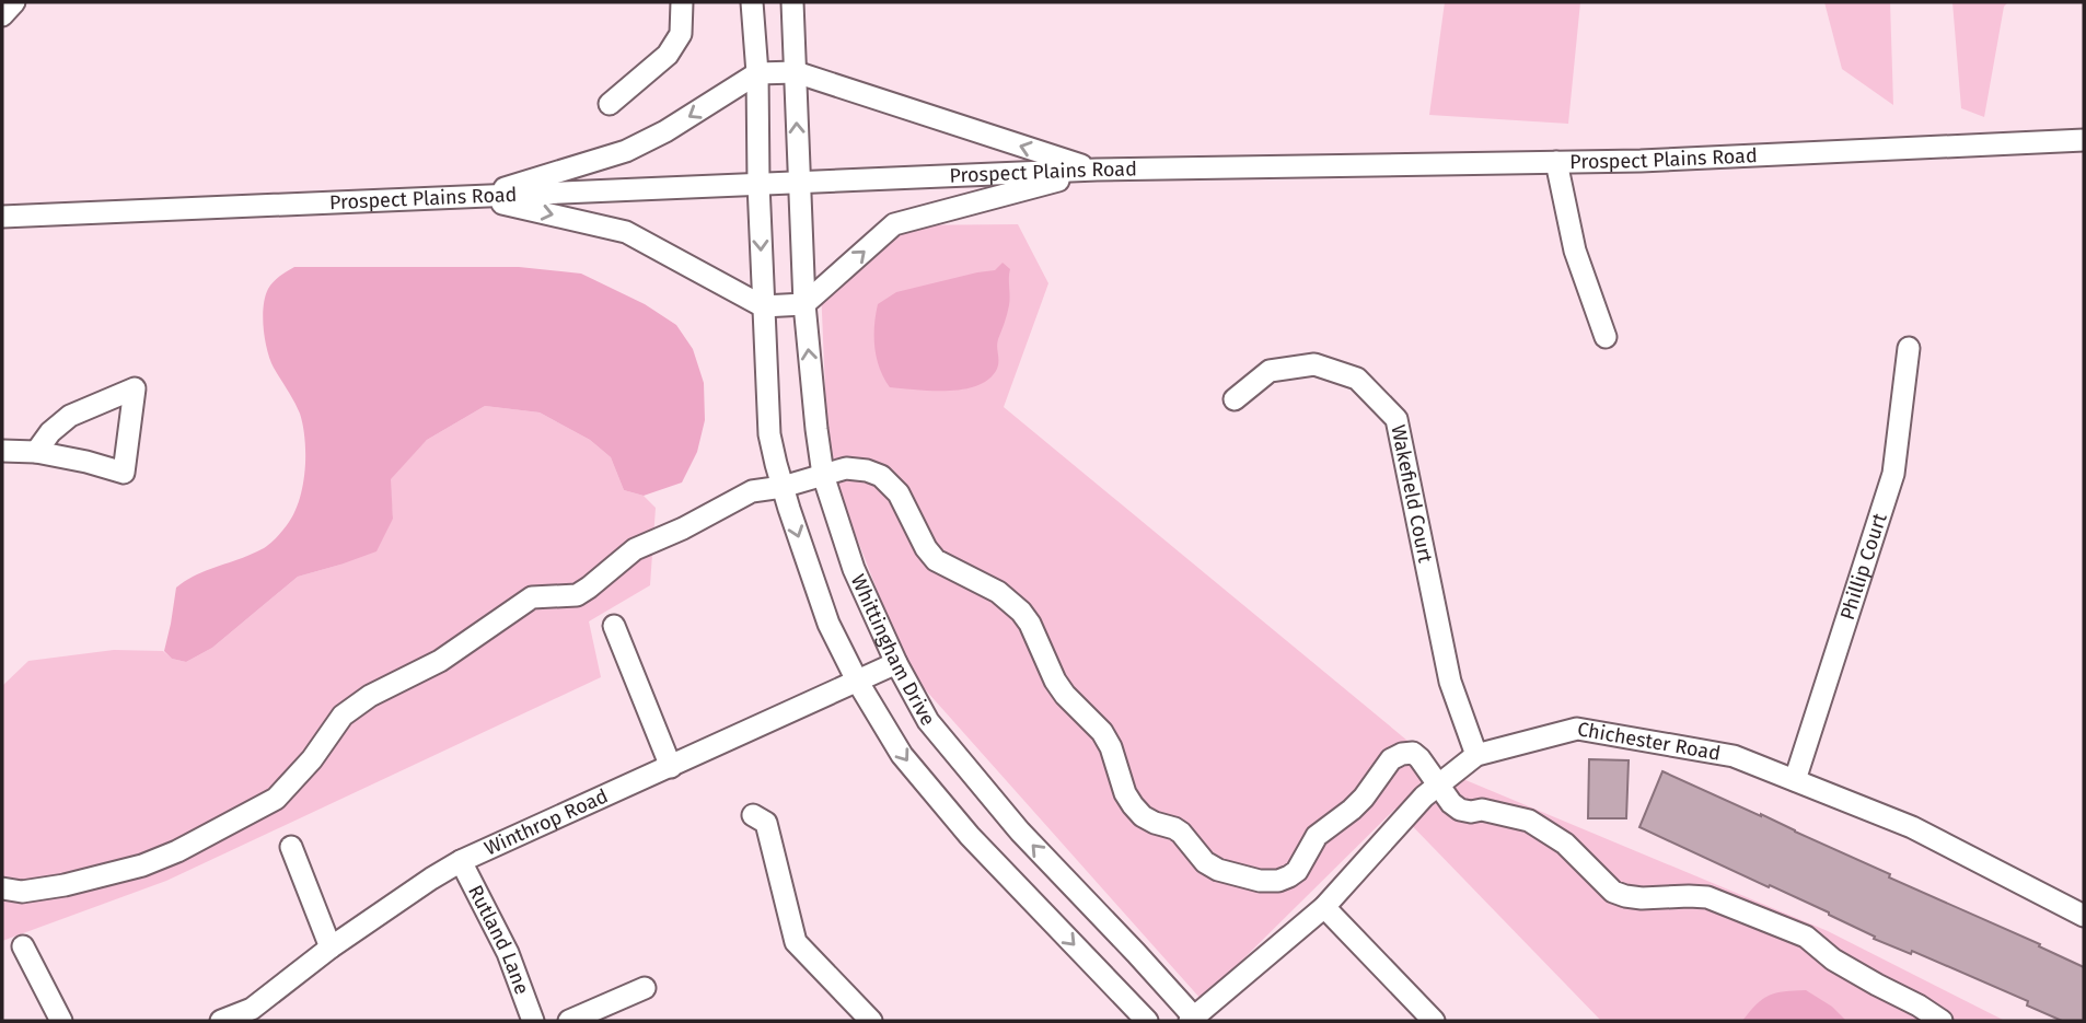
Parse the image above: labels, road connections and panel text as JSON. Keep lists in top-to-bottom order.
{
  "streets": {
    "street": [
      "Prospect Plains Road",
      "Wakefield Court",
      "Phillip Court",
      "Whittingham Drive",
      "Chichester Road",
      "Winthrop Road",
      "Rutland Lane"
    ]
  },
  "crossings": [
    ["Prospect Plains Road", "Whittingham Drive"],
    ["Wakefield Court", "Chichester Road"],
    ["Phillip Court", "Chichester Road"],
    ["Whittingham Drive", "Chichester Road"],
    ["Whittingham Drive", "Winthrop Road"],
    ["Winthrop Road", "Rutland Lane"]
  ]
}
